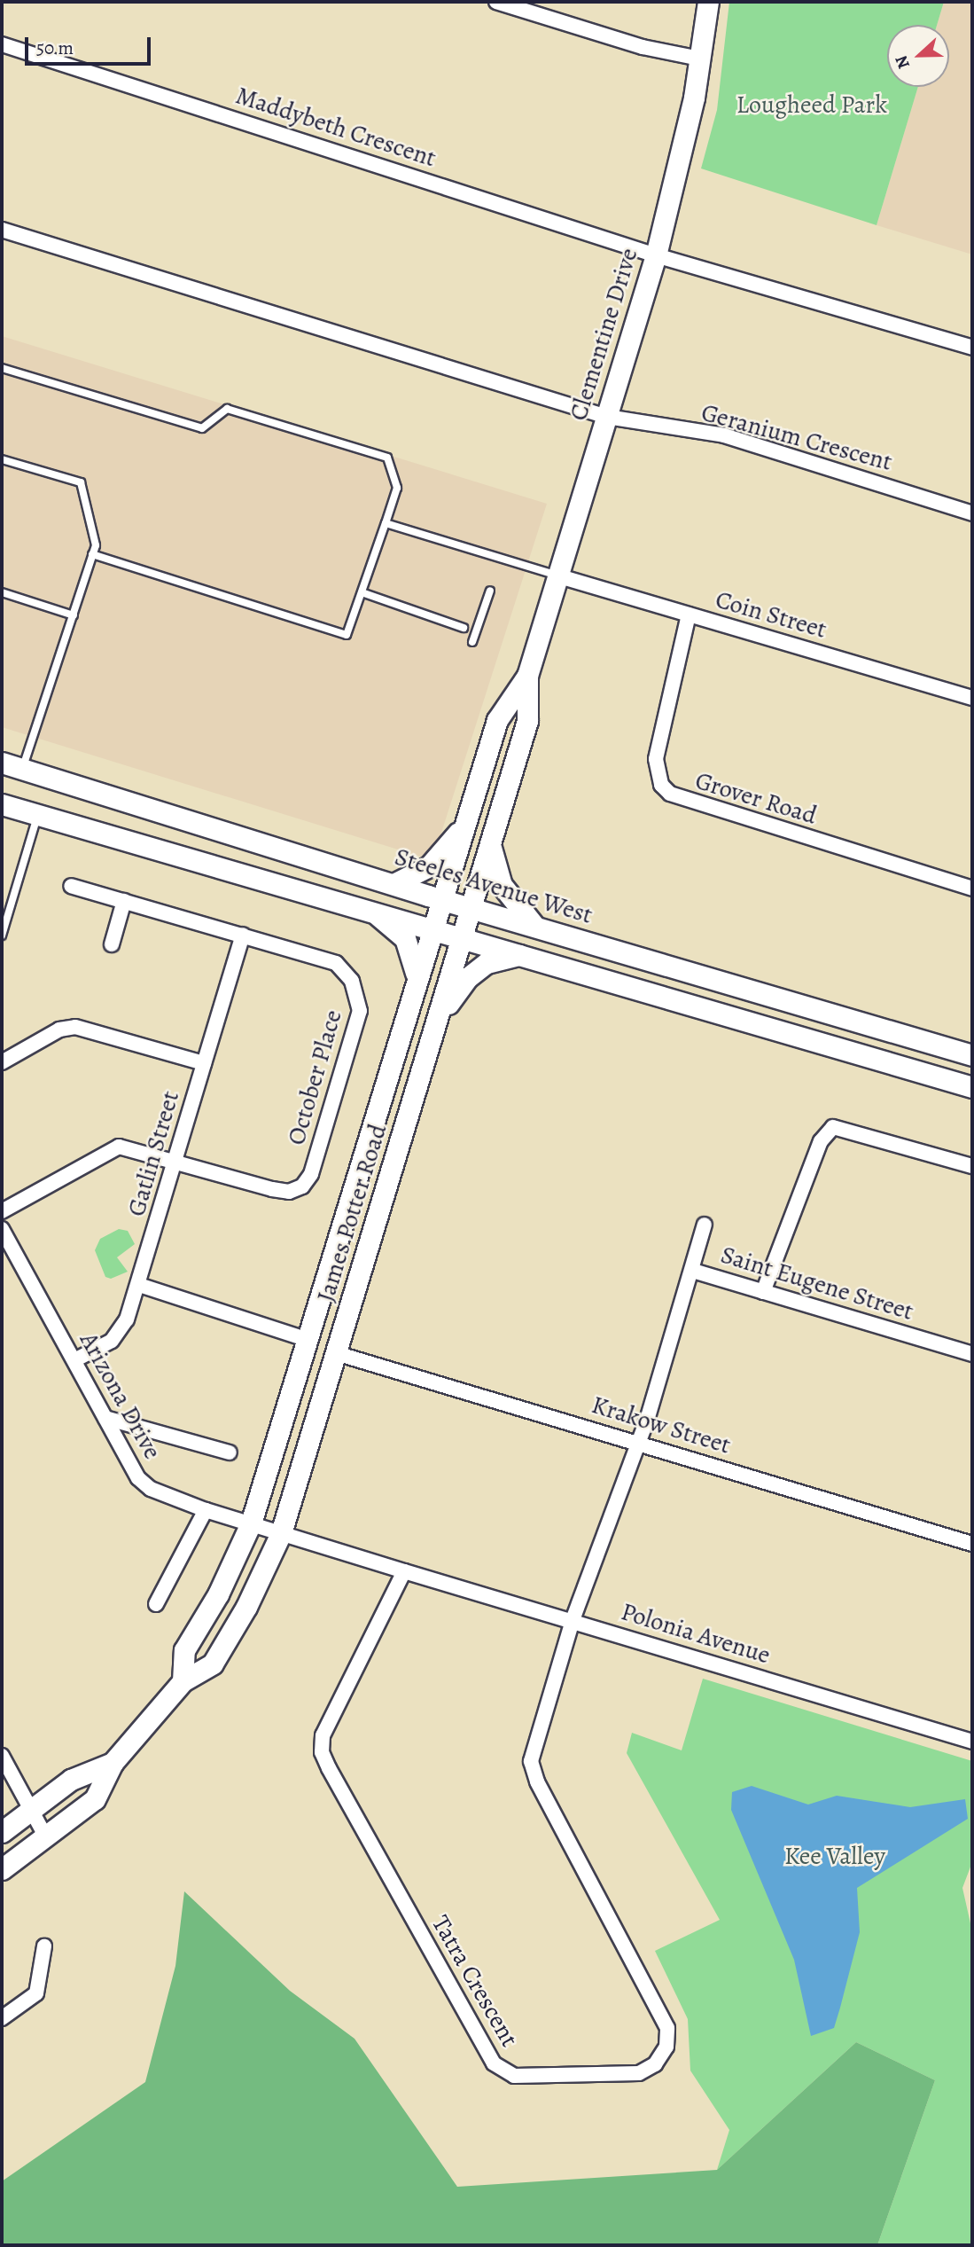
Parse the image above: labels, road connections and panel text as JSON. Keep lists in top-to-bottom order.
{
  "streets": {
    "main road": ["Clementine Drive", "Steeles Avenue West", "James Potter Road"],
    "street": [
      "Maddybeth Crescent",
      "Geranium Crescent",
      "Coin Street",
      "Grover Road",
      "October Place",
      "Gatlin Street",
      "Saint Eugene Street",
      "Arizona Drive",
      "Krakow Street",
      "Polonia Avenue",
      "Tatra Crescent"
    ]
  },
  "crossings": [
    ["Maddybeth Crescent", "Clementine Drive"],
    ["Clementine Drive", "Geranium Crescent"],
    ["Clementine Drive", "Coin Street"],
    ["Clementine Drive", "Steeles Avenue West"],
    ["Clementine Drive", "James Potter Road"],
    ["Coin Street", "Grover Road"],
    ["Steeles Avenue West", "James Potter Road"],
    ["October Place", "Gatlin Street"],
    ["Gatlin Street", "Arizona Drive"],
    ["James Potter Road", "Arizona Drive"],
    ["James Potter Road", "Krakow Street"],
    ["Saint Eugene Street", "Tatra Crescent"],
    ["Krakow Street", "Tatra Crescent"],
    ["Polonia Avenue", "Tatra Crescent"]
  ],
  "parks": ["Lougheed Park", "Kee Valley"],
  "scale_bar": "50 m",
  "north": "left"
}
